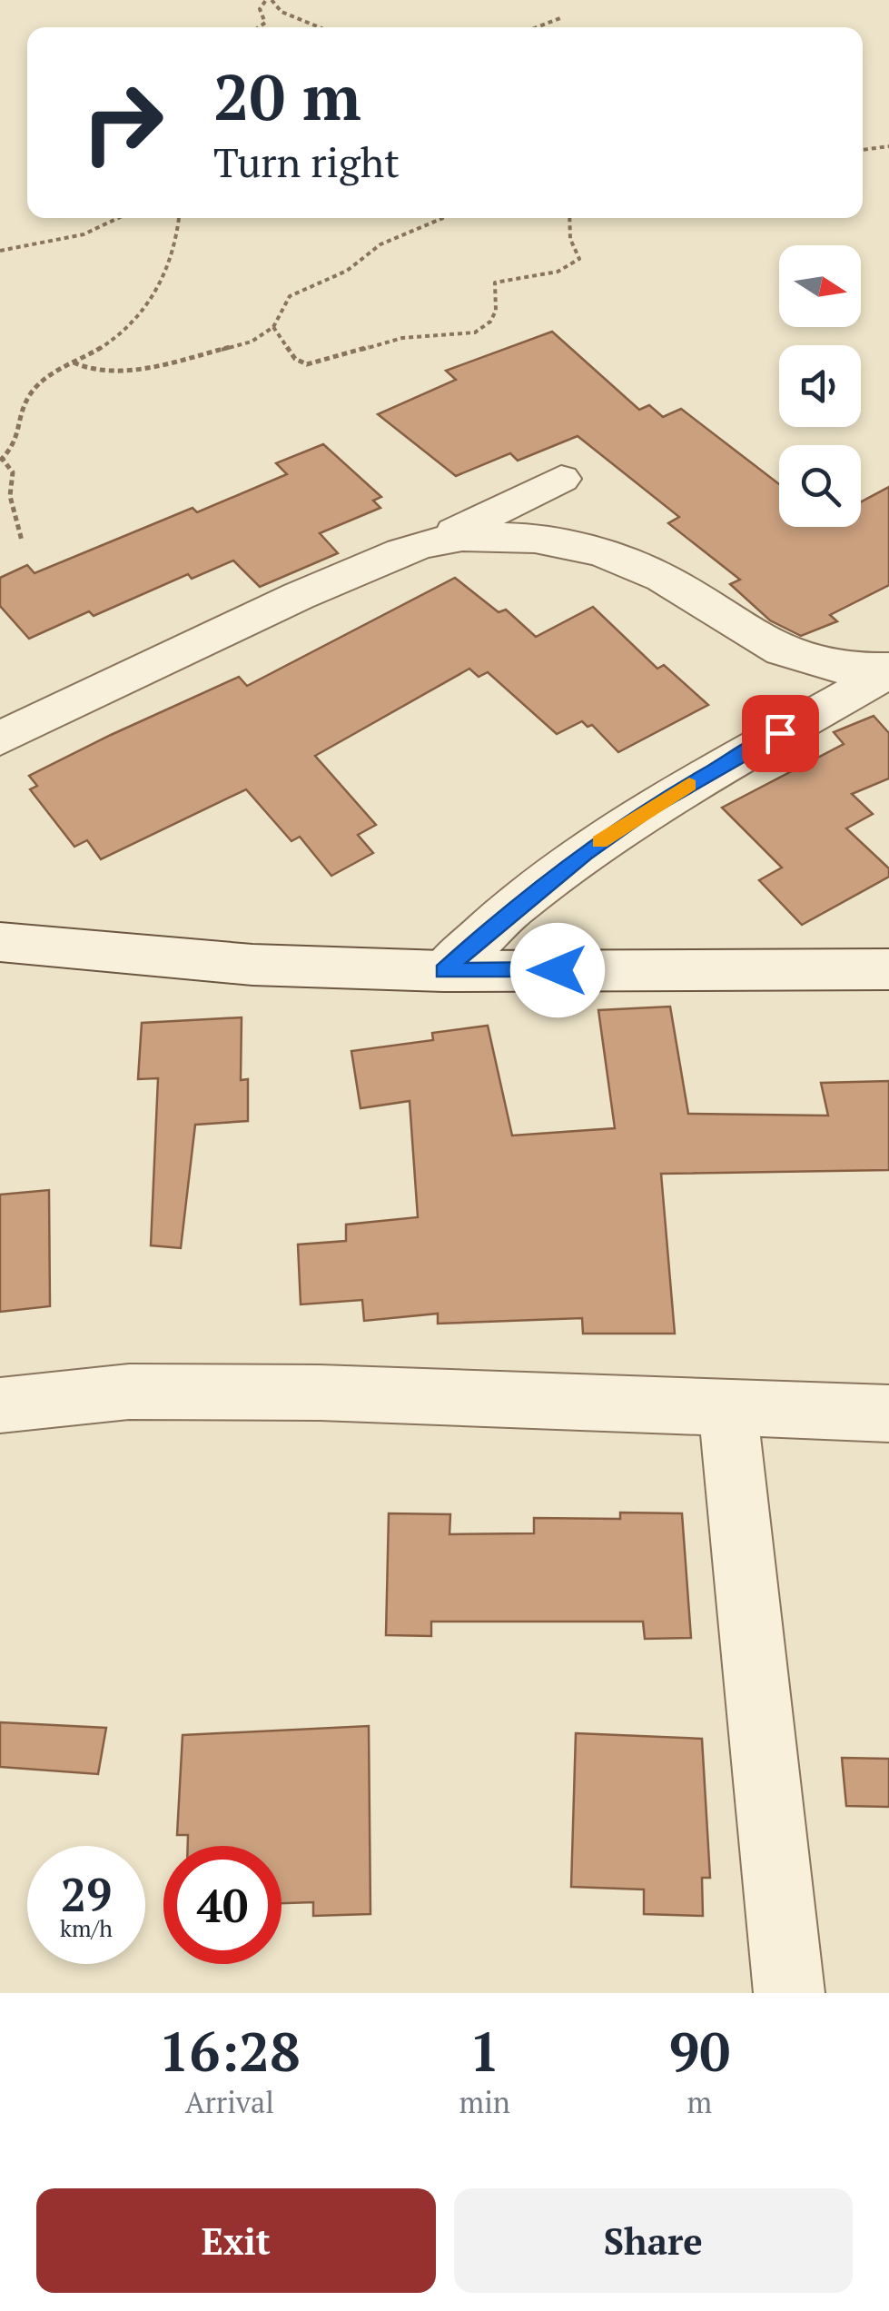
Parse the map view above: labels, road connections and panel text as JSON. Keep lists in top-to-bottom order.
{
  "north": "right",
  "page": {
    "turn": ["20 m", "Turn right"],
    "speed": "29 km/h",
    "limit": "40",
    "eta": [
      "16:28",
      "Arrival",
      "1",
      "min",
      "90",
      "m"
    ],
    "buttons": ["Exit", "Share"]
  }
}
